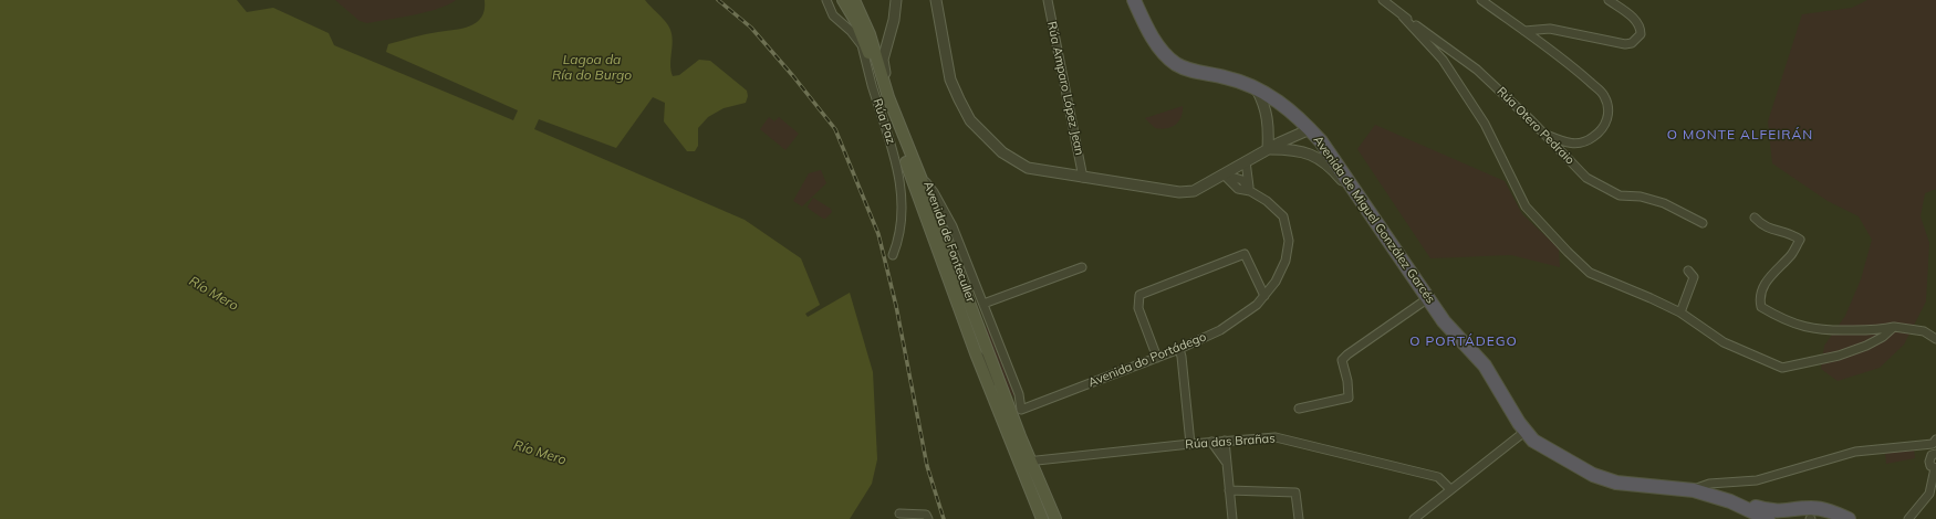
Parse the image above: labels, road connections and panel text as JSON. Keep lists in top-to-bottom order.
{
  "streets": {
    "highway": ["Avenida de Miguel González Garcés"],
    "main road": ["Avenida de Fonteculler"],
    "street": [
      "Rúa Amparo López Jean",
      "Rúa Paz",
      "Rúa Otero Pedraio",
      "Avenida do Portádego",
      "Rúa das Brañas"
    ]
  },
  "crossings": [
    ["Avenida de Fonteculler", "Avenida do Portádego"],
    ["Avenida de Fonteculler", "Rúa das Brañas"]
  ],
  "districts": ["O MONTE ALFEIRÁN", "O PORTÁDEGO"],
  "water": ["Lagoa da Ría do Burgo", "Río Mero"]
}
